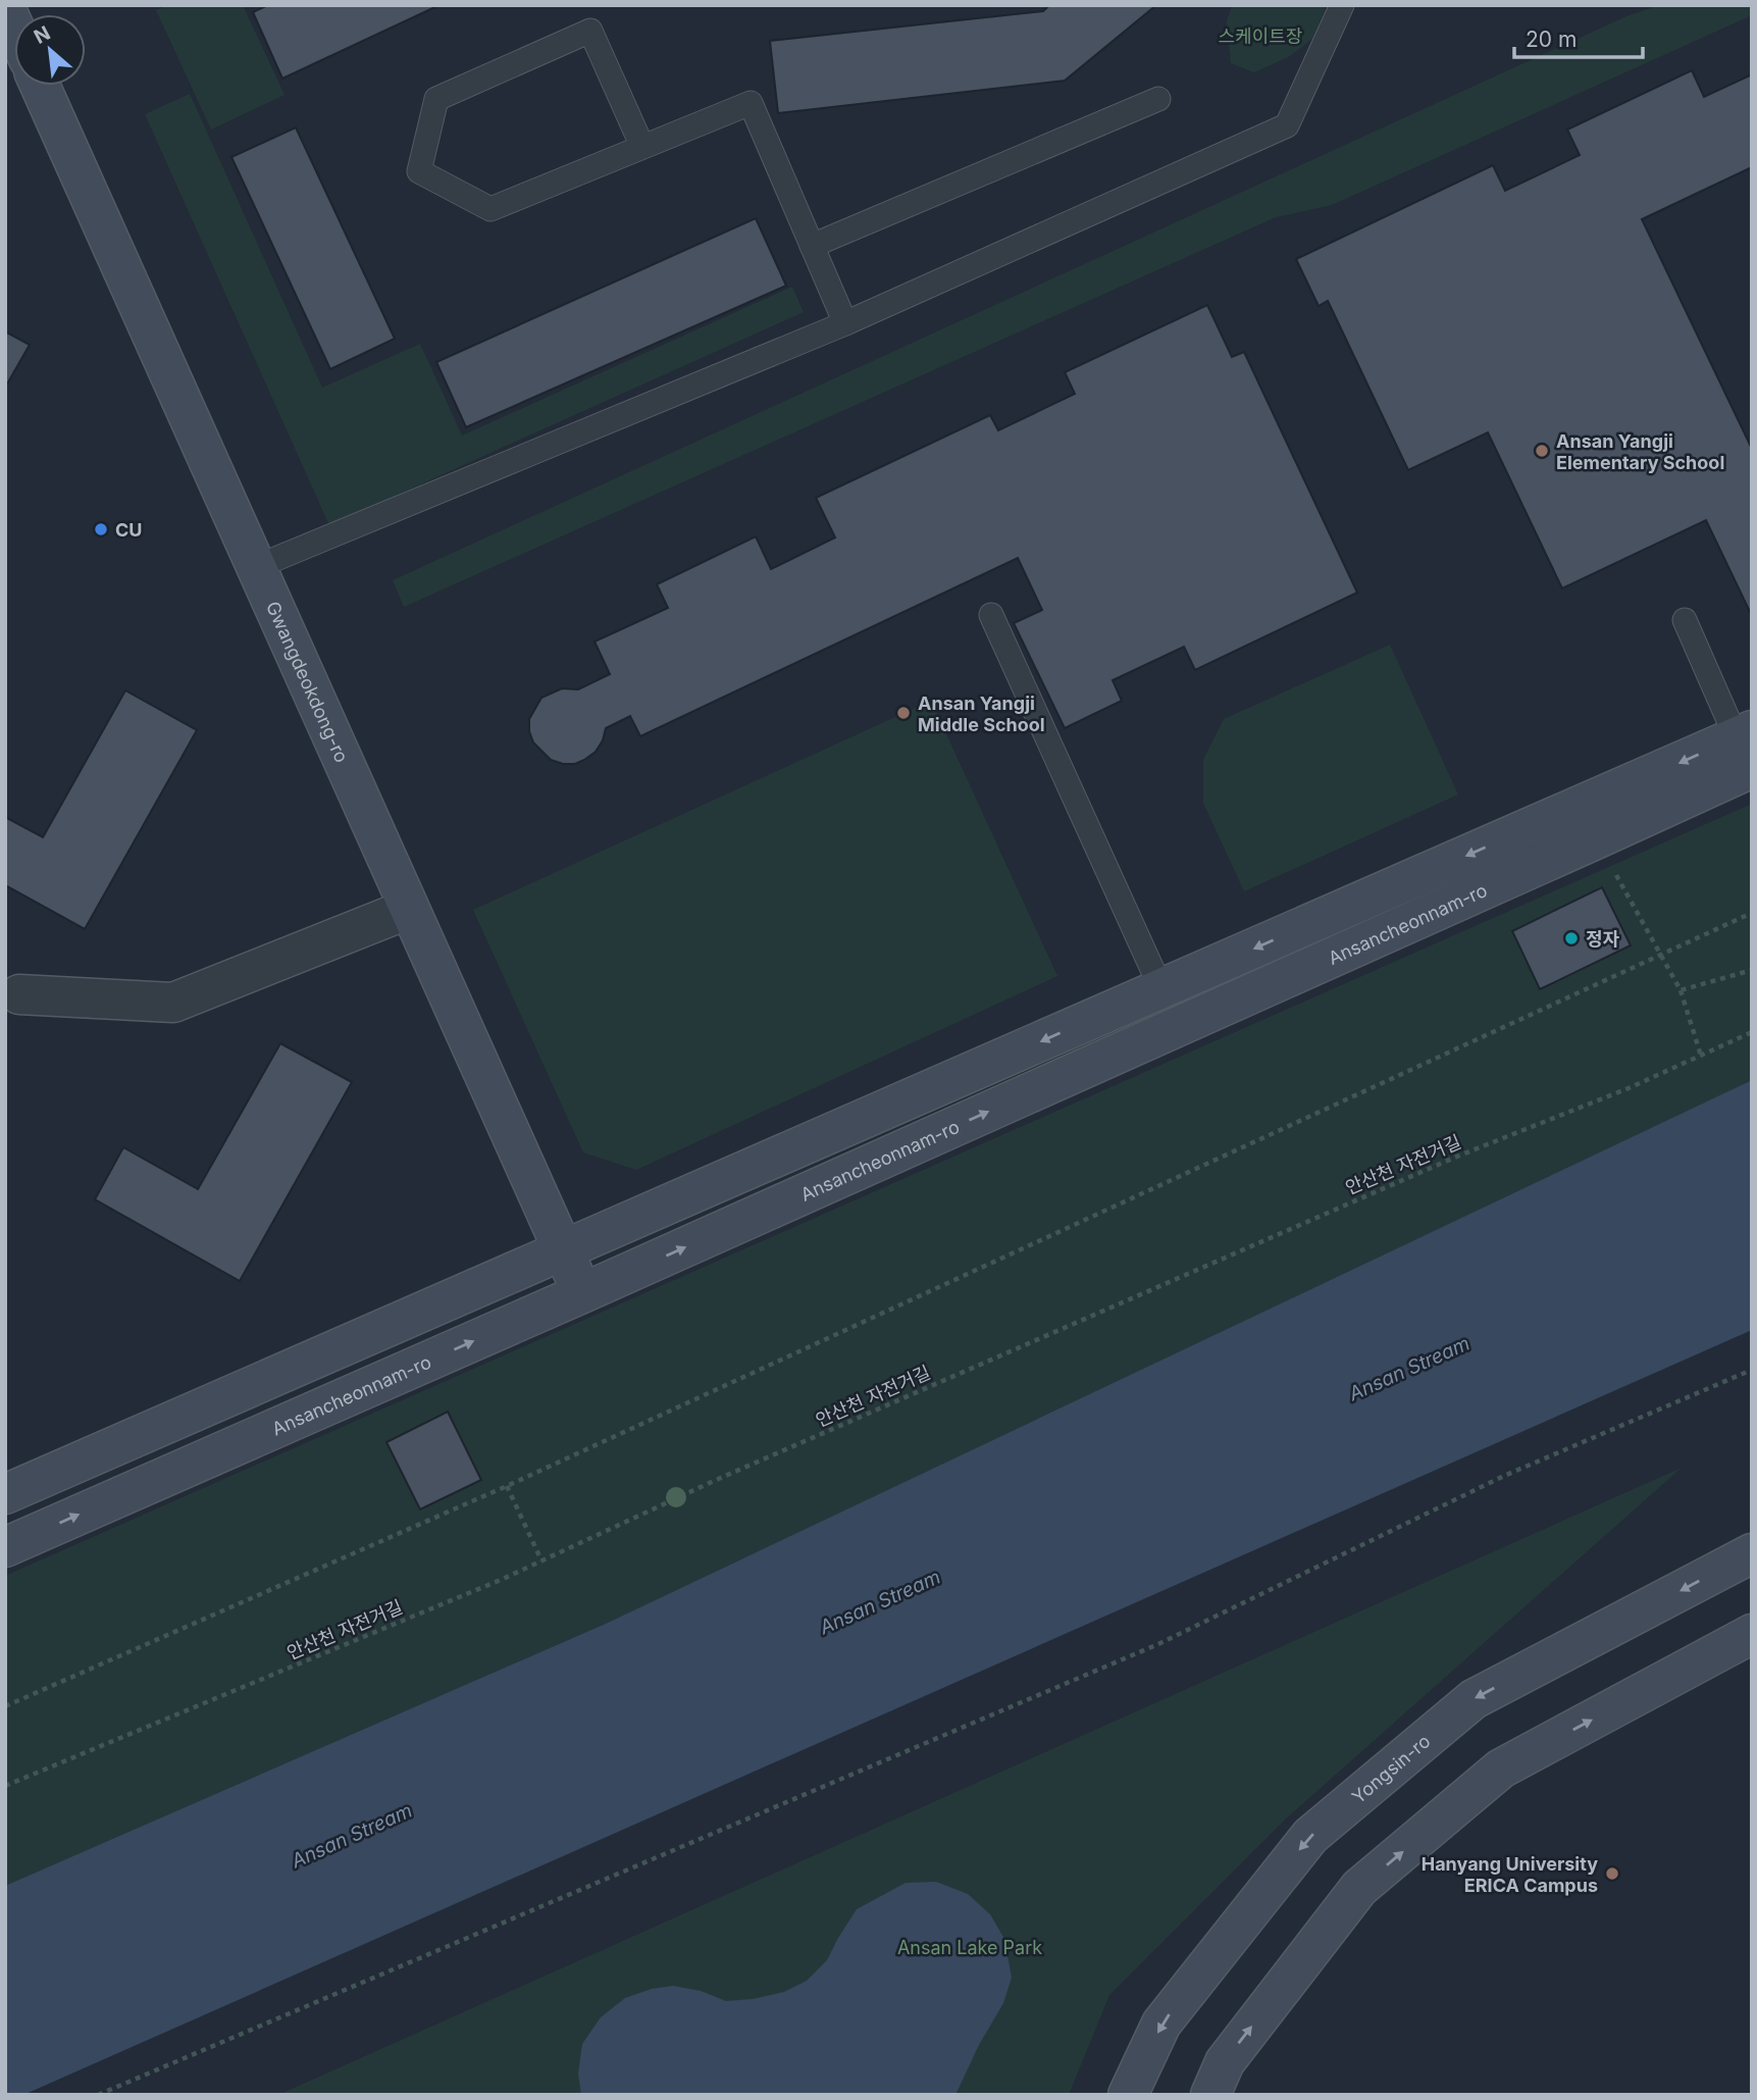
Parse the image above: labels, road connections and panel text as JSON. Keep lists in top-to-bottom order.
{
  "streets": {
    "street": ["Gwangdeokdong-ro", "Ansancheonnam-ro", "Yongsin-ro"],
    "path": ["안산천 자전거길"]
  },
  "crossings": [
    ["Gwangdeokdong-ro", "Ansancheonnam-ro"]
  ],
  "water": ["Ansan Stream"],
  "parks": ["스케이트장", "Ansan Lake Park"],
  "places": [
    "Ansan Yangji Elementary School",
    "CU",
    "Ansan Yangji Middle School",
    "정자",
    "Hanyang University ERICA Campus"
  ],
  "scale_bar": "20 m",
  "north": "top left"
}
